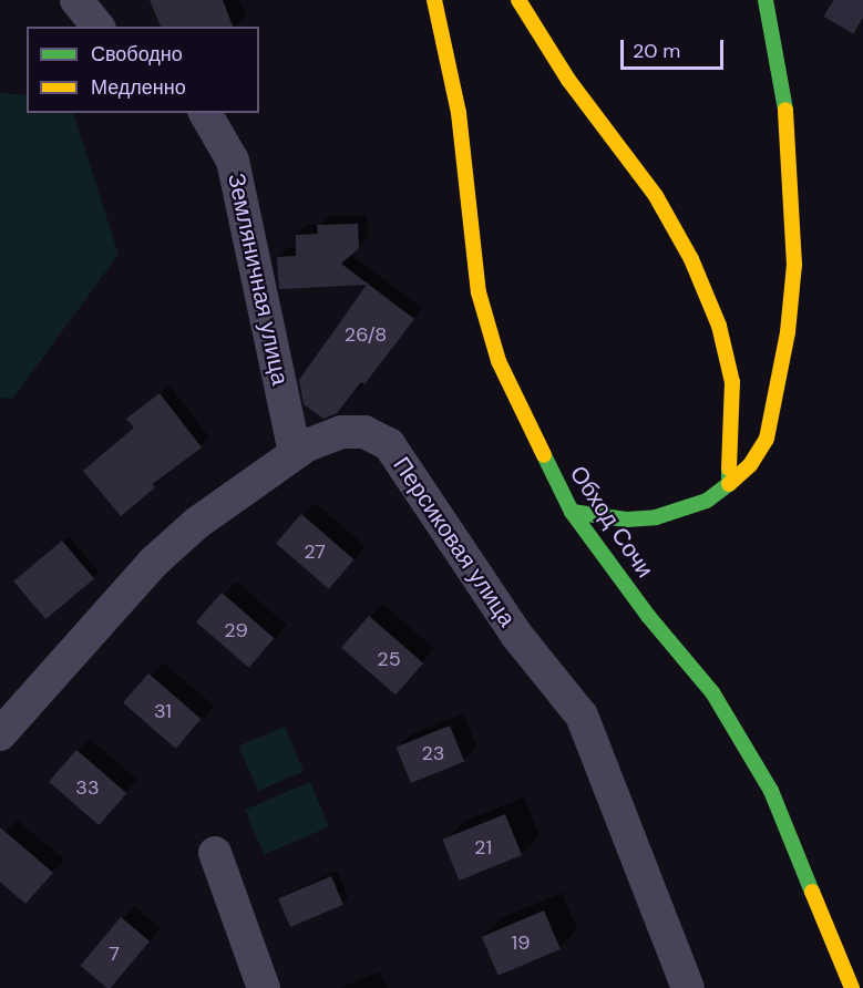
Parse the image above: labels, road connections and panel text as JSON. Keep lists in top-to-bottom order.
{
  "streets": {
    "main road": ["Обход Сочи"],
    "street": ["Земляничная улица", "Персиковая улица"]
  },
  "crossings": [
    ["Земляничная улица", "Персиковая улица"]
  ],
  "house_numbers": [
    "26/8",
    "27",
    "29",
    "25",
    "31",
    "23",
    "33",
    "21",
    "19",
    "7"
  ],
  "legend": ["Свободно", "Медленно"],
  "scale_bar": "20 m"
}
